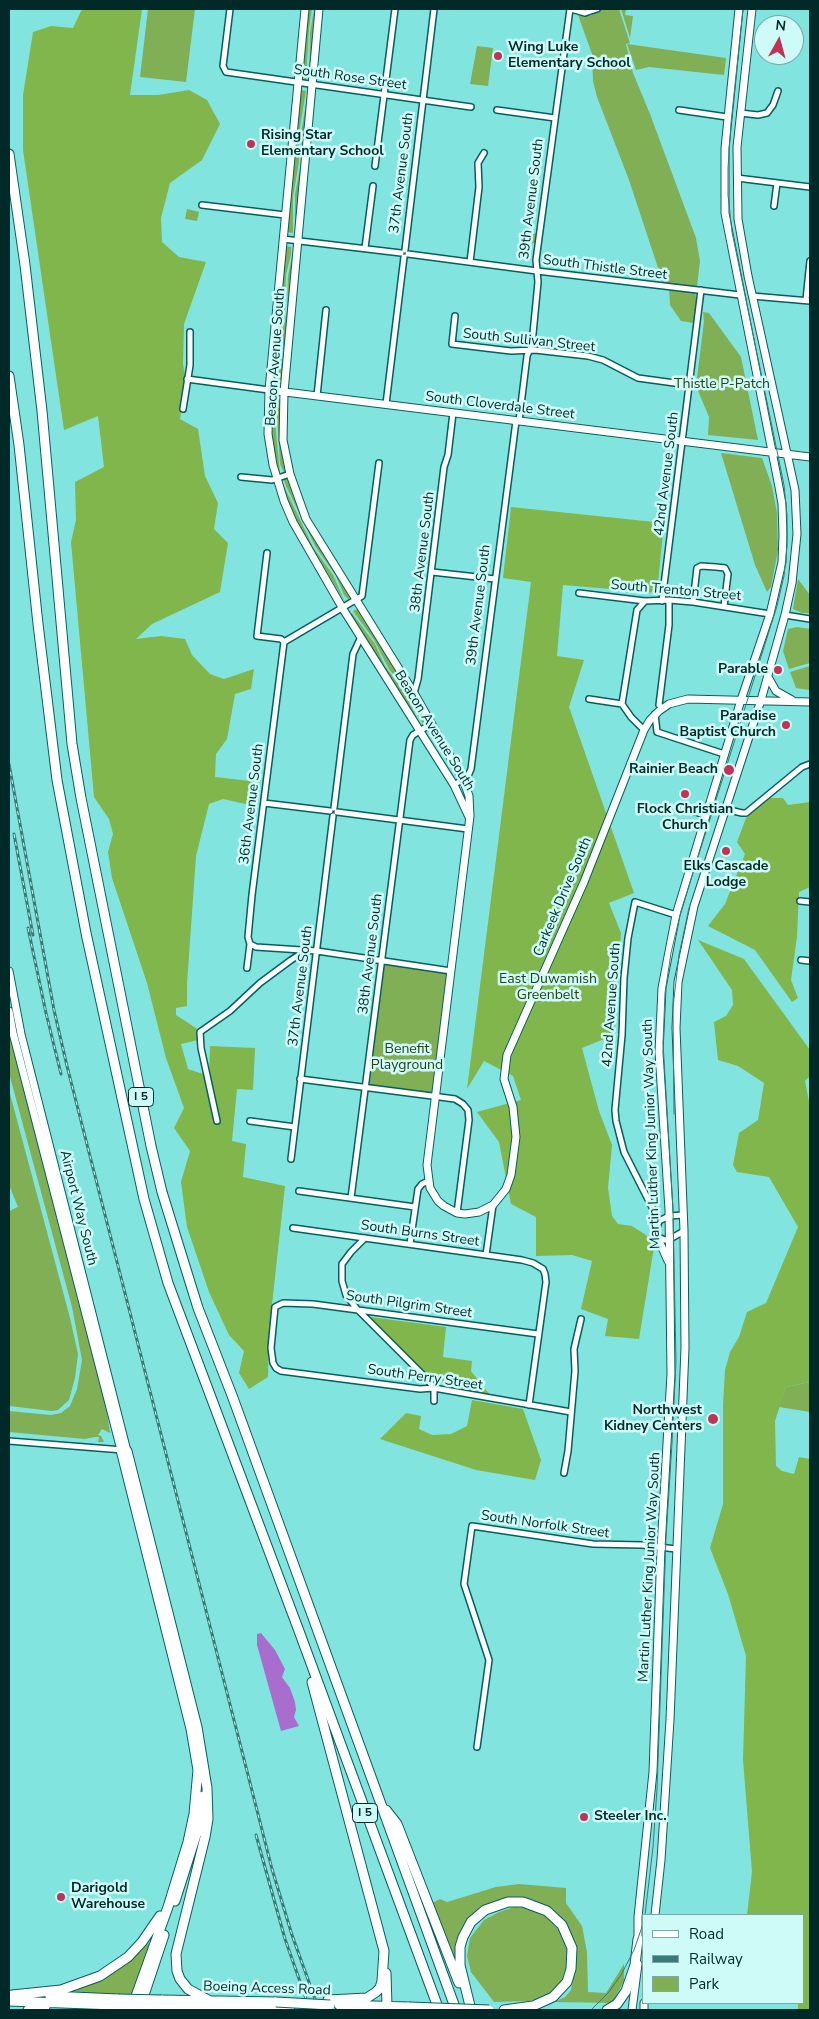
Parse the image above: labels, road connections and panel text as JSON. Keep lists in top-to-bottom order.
{
  "streets": {
    "highway": ["I 5", "Boeing Access Road"],
    "main road": [
      "Beacon Avenue South",
      "South Cloverdale Street",
      "Carkeek Drive South",
      "Martin Luther King Junior Way South",
      "Airport Way South"
    ],
    "street": [
      "South Rose Street",
      "37th Avenue South",
      "39th Avenue South",
      "South Thistle Street",
      "South Sullivan Street",
      "42nd Avenue South",
      "38th Avenue South",
      "South Trenton Street",
      "36th Avenue South",
      "South Burns Street",
      "South Pilgrim Street",
      "South Perry Street",
      "South Norfolk Street"
    ]
  },
  "crossings": [
    ["South Rose Street", "37th Avenue South"],
    ["South Rose Street", "Beacon Avenue South"],
    ["37th Avenue South", "South Thistle Street"],
    ["37th Avenue South", "Beacon Avenue South"],
    ["37th Avenue South", "South Cloverdale Street"],
    ["39th Avenue South", "South Thistle Street"],
    ["39th Avenue South", "South Sullivan Street"],
    ["39th Avenue South", "Beacon Avenue South"],
    ["39th Avenue South", "South Cloverdale Street"],
    ["South Thistle Street", "Beacon Avenue South"],
    ["South Thistle Street", "42nd Avenue South"],
    ["South Thistle Street", "Martin Luther King Junior Way South"],
    ["South Sullivan Street", "42nd Avenue South"],
    ["Beacon Avenue South", "South Cloverdale Street"],
    ["Beacon Avenue South", "38th Avenue South"],
    ["South Cloverdale Street", "42nd Avenue South"],
    ["South Cloverdale Street", "38th Avenue South"],
    ["South Cloverdale Street", "Martin Luther King Junior Way South"],
    ["42nd Avenue South", "South Trenton Street"],
    ["42nd Avenue South", "Martin Luther King Junior Way South"],
    ["South Trenton Street", "Martin Luther King Junior Way South"],
    ["Martin Luther King Junior Way South", "South Norfolk Street"],
    ["South Burns Street", "South Pilgrim Street"],
    ["South Pilgrim Street", "South Perry Street"]
  ],
  "parks": ["Thistle P-Patch", "East Duwamish Greenbelt", "Benefit Playground"],
  "places": [
    "Wing Luke Elementary School",
    "Rising Star Elementary School",
    "Parable",
    "Paradise Baptist Church",
    "Rainier Beach",
    "Flock Christian Church",
    "Elks Cascade Lodge",
    "Northwest Kidney Centers",
    "Steeler Inc.",
    "Darigold Warehouse"
  ],
  "legend": ["Road", "Railway", "Park"],
  "north": "top"
}
